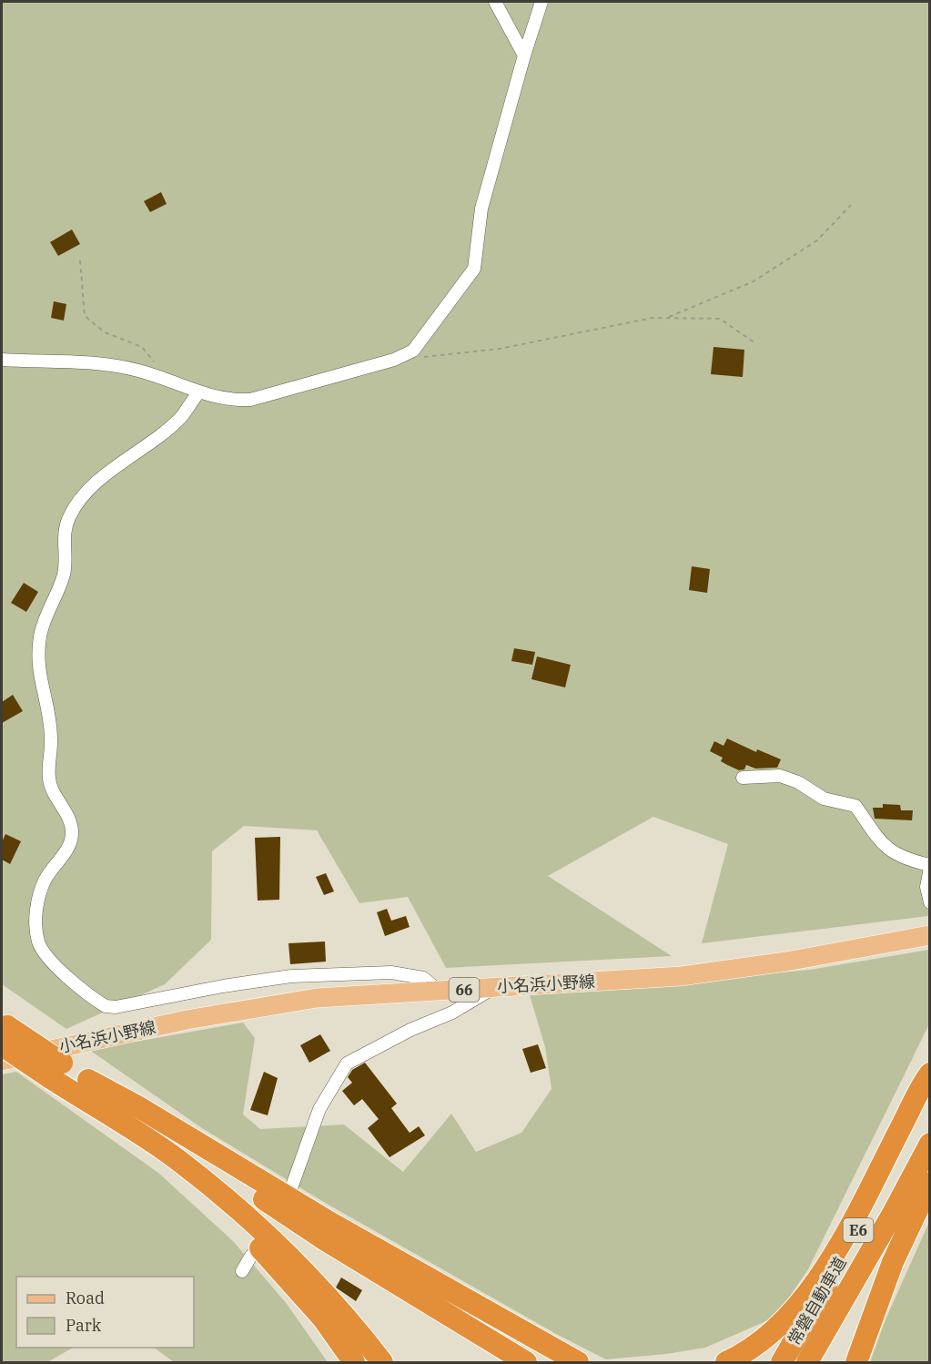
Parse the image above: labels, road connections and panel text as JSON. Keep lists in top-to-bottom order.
{
  "streets": {
    "highway": ["E6", "常磐自動車道"],
    "main road": ["小名浜小野線", "66"]
  },
  "legend": ["Road", "Park"]
}
